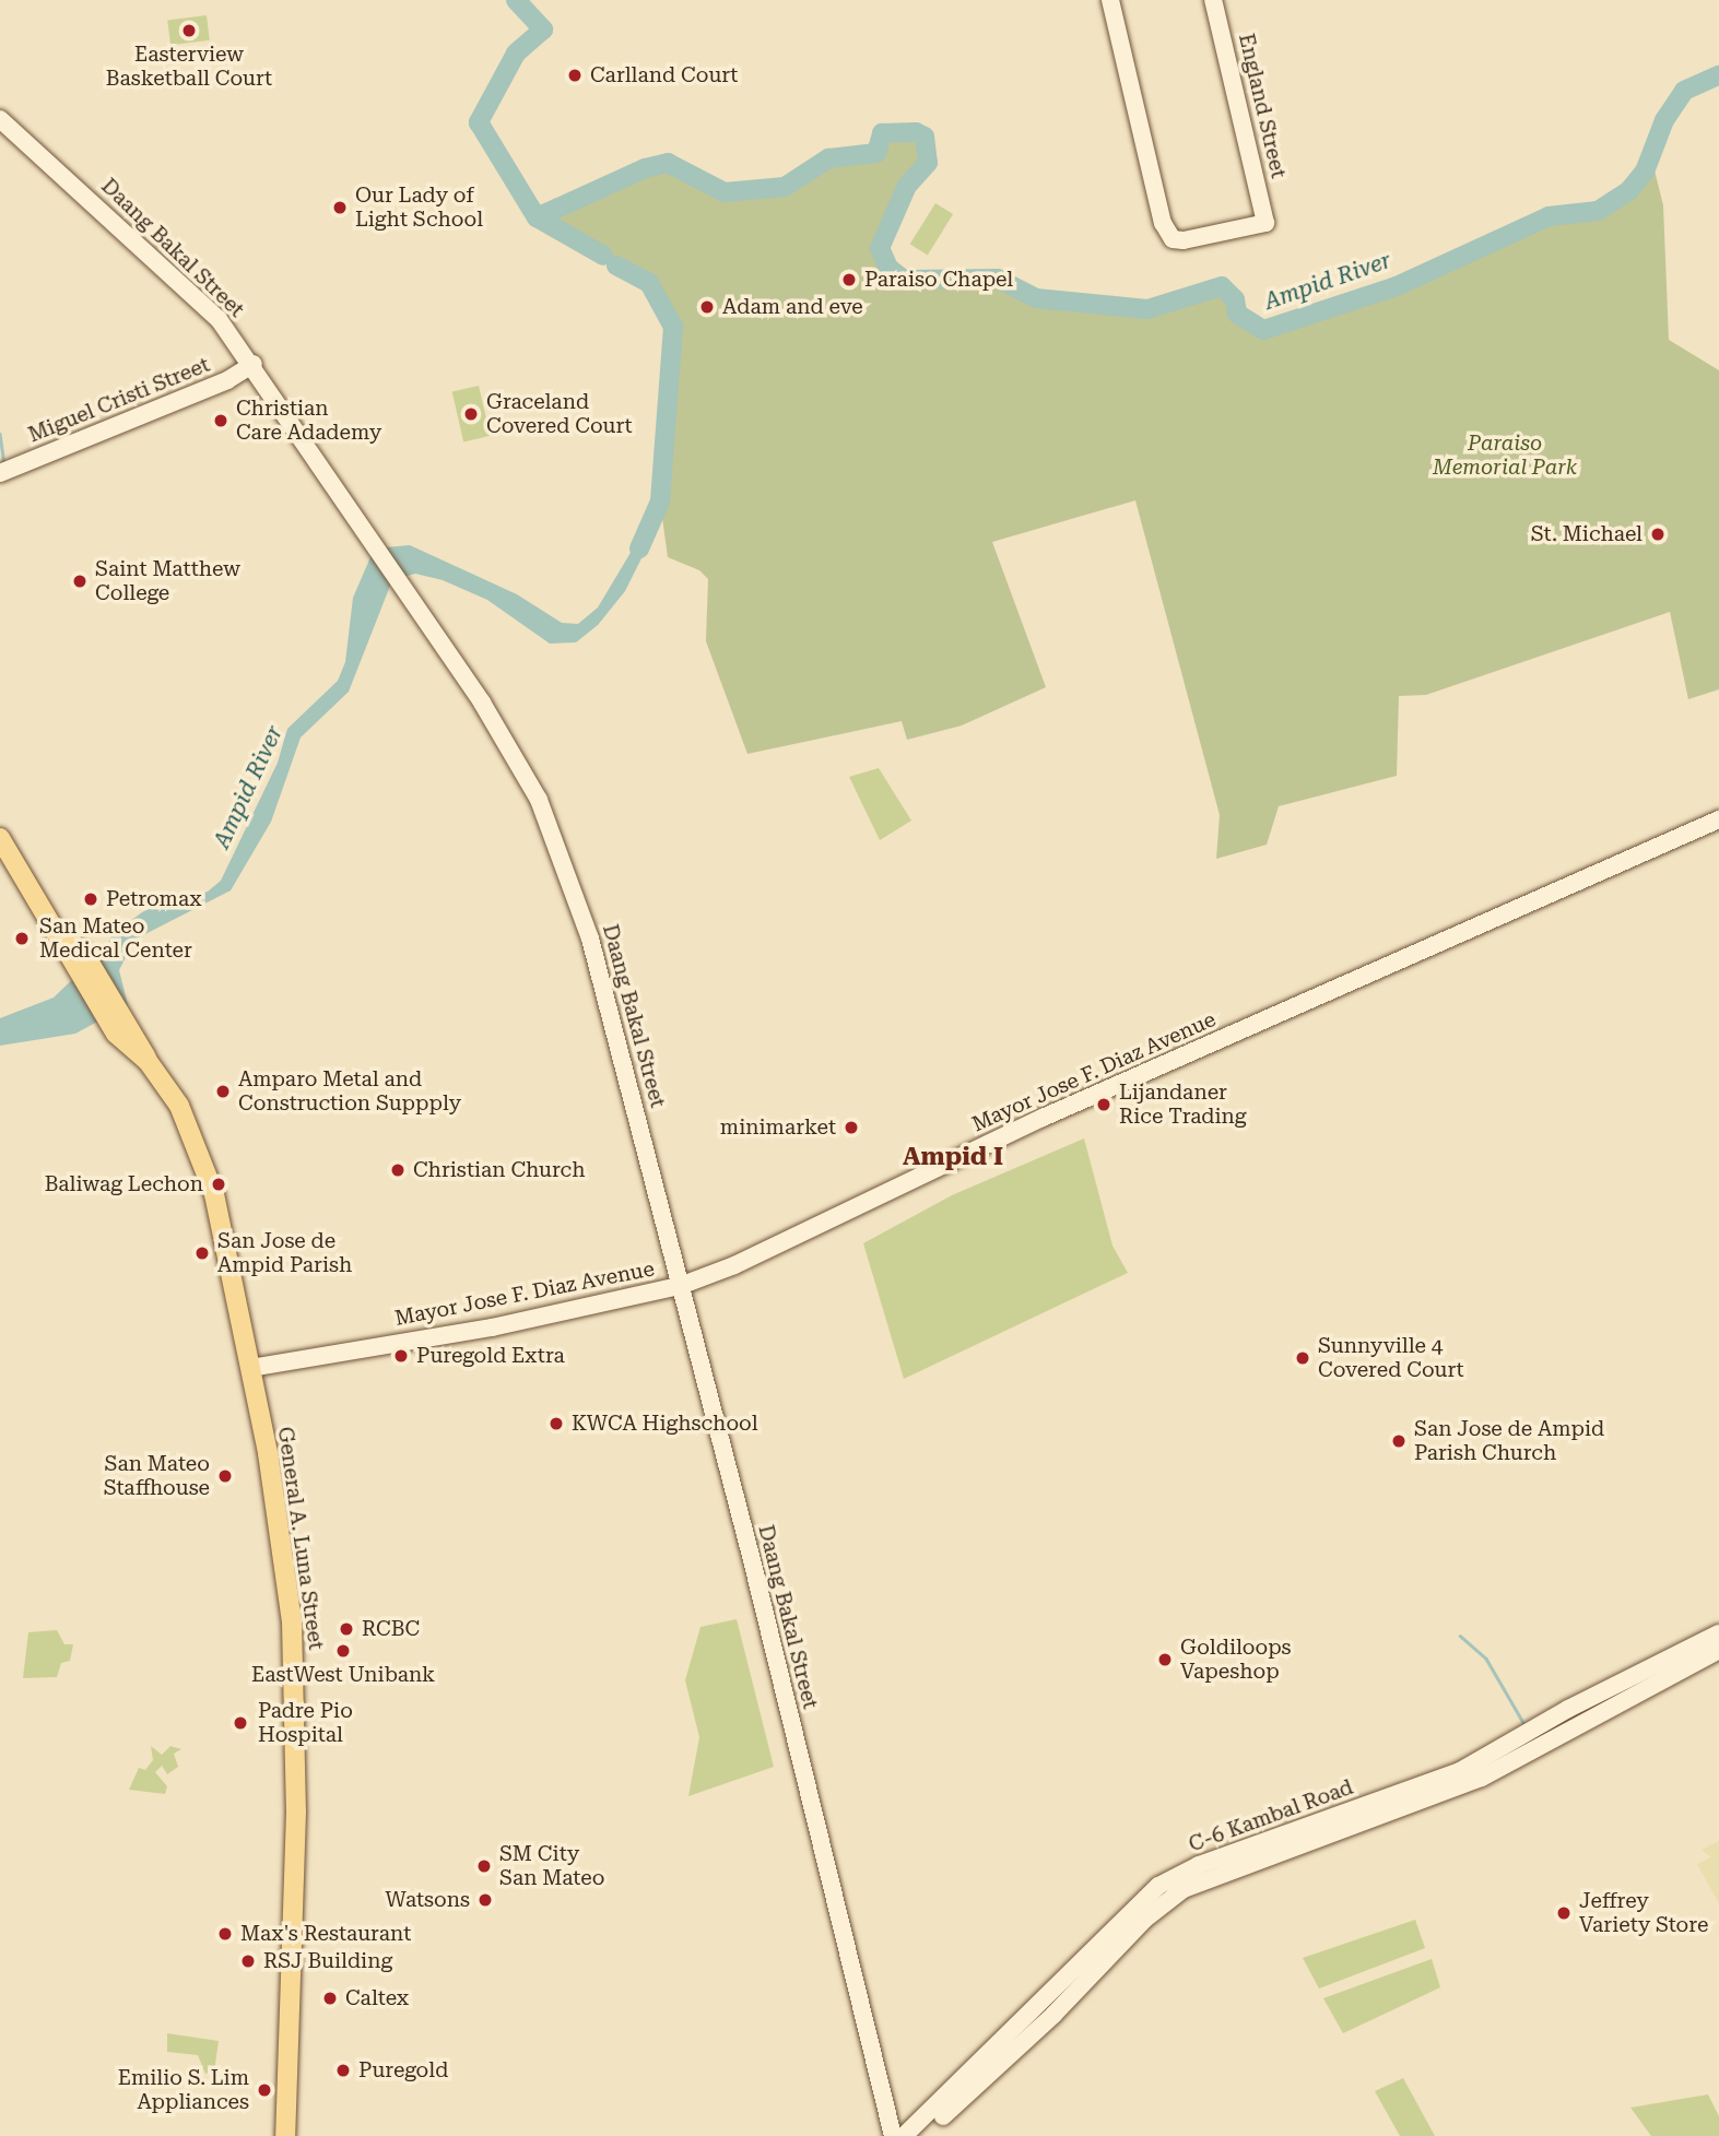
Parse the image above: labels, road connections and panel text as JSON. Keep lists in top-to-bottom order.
{
  "streets": {
    "main road": ["General A. Luna Street"],
    "street": [
      "England Street",
      "Daang Bakal Street",
      "Miguel Cristi Street",
      "Mayor Jose F. Diaz Avenue",
      "C-6 Kambal Road"
    ]
  },
  "crossings": [
    ["Daang Bakal Street", "Miguel Cristi Street"],
    ["Daang Bakal Street", "Mayor Jose F. Diaz Avenue"],
    ["Mayor Jose F. Diaz Avenue", "General A. Luna Street"]
  ],
  "districts": ["Ampid I"],
  "water": ["Ampid River"],
  "parks": ["Paraiso Memorial Park"],
  "places": [
    "Easterview Basketball Court",
    "Carlland Court",
    "Our Lady of Light School",
    "Paraiso Chapel",
    "Adam and eve",
    "Graceland Covered Court",
    "Christian Care Adademy",
    "St. Michael",
    "Saint Matthew College",
    "Petromax",
    "San Mateo Medical Center",
    "Amparo Metal and Construction Suppply",
    "Lijandaner Rice Trading",
    "minimarket",
    "Christian Church",
    "Baliwag Lechon",
    "San Jose de Ampid Parish",
    "Puregold Extra",
    "Sunnyville 4 Covered Court",
    "KWCA Highschool",
    "San Jose de Ampid Parish Church",
    "San Mateo Staffhouse",
    "RCBC",
    "EastWest Unibank",
    "Goldiloops Vapeshop",
    "Padre Pio Hospital",
    "SM City San Mateo",
    "Watsons",
    "Jeffrey Variety Store",
    "Max's Restaurant",
    "RSJ Building",
    "Caltex",
    "Puregold",
    "Emilio S. Lim Appliances"
  ]
}
